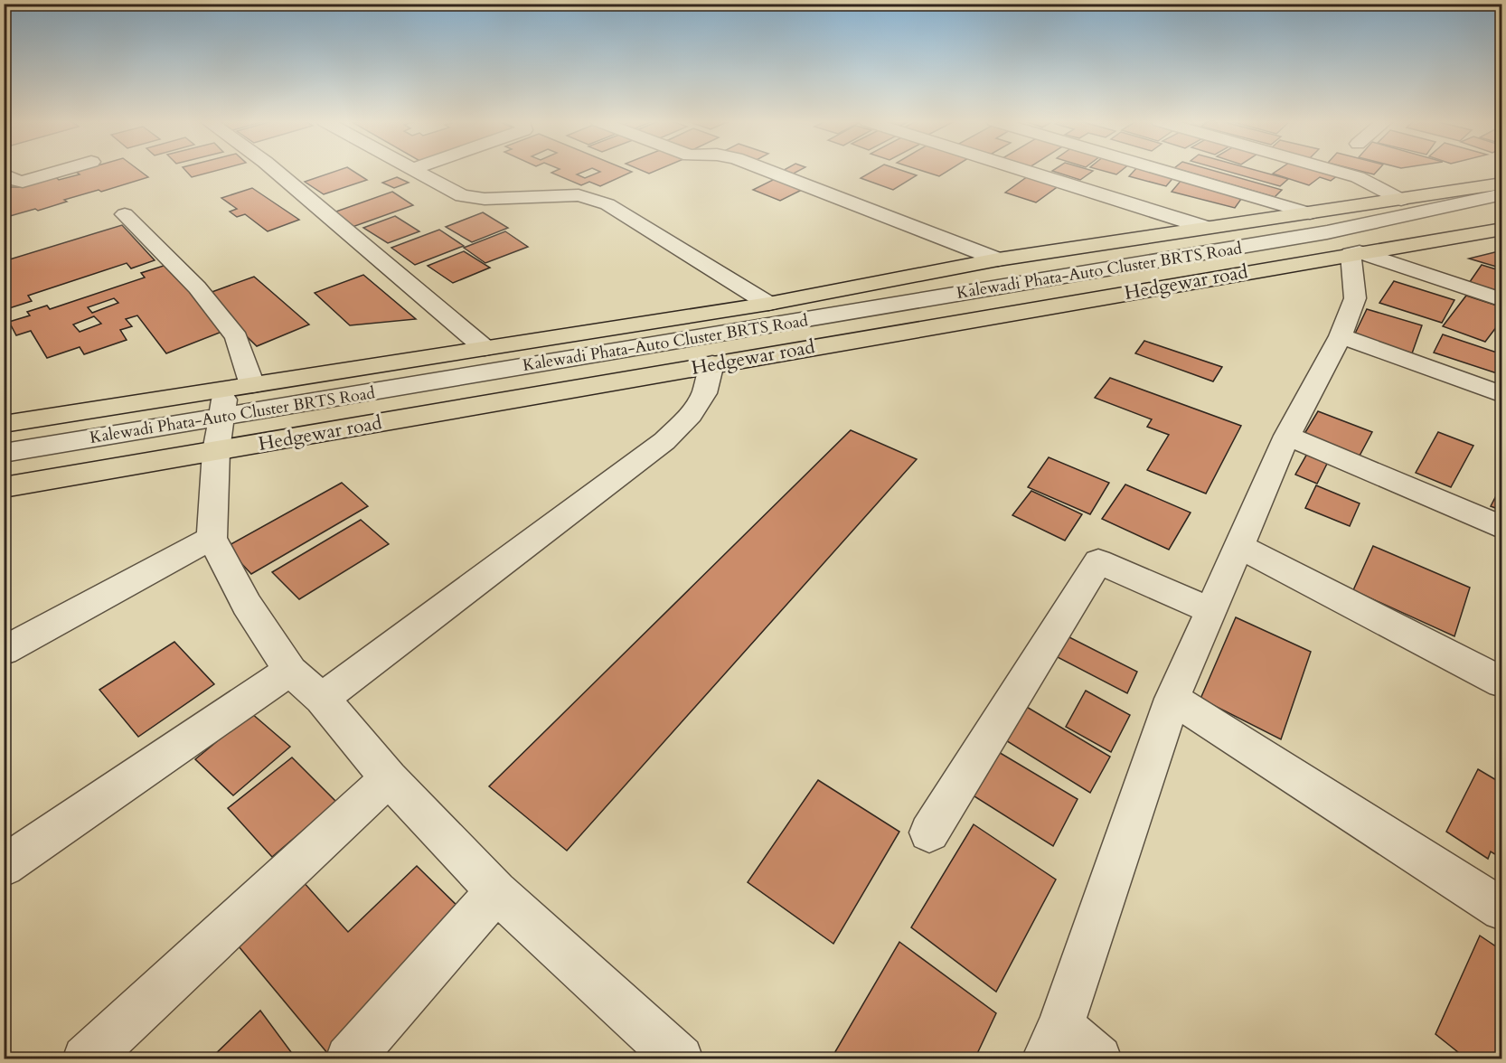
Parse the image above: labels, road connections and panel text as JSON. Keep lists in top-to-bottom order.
{
  "streets": {
    "main road": ["Hedgewar road"],
    "street": ["Kalewadi Phata-Auto Cluster BRTS Road"]
  },
  "crossings": [
    ["Kalewadi Phata-Auto Cluster BRTS Road", "Hedgewar road"]
  ]
}
